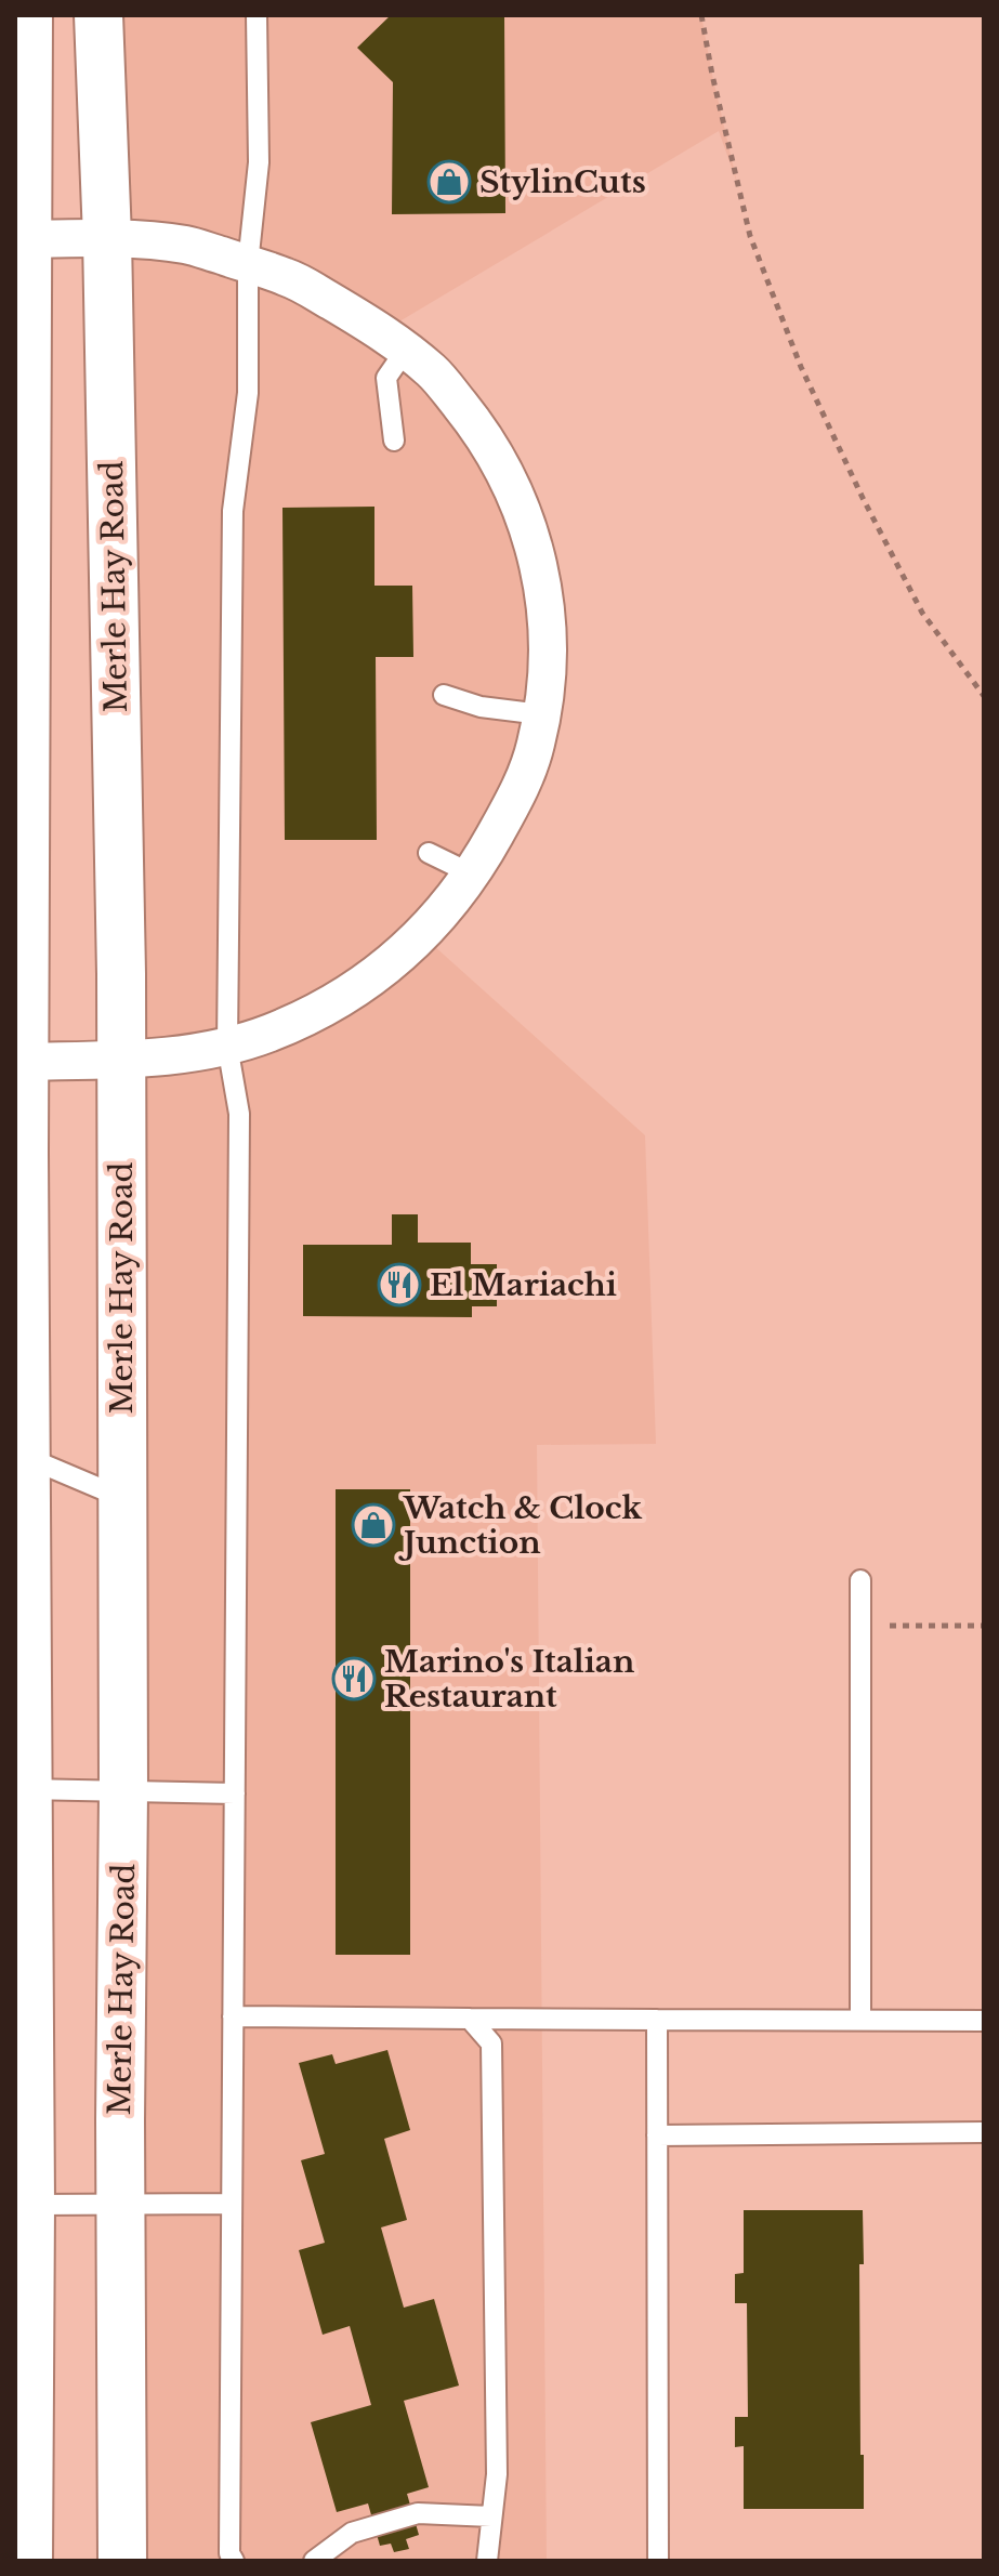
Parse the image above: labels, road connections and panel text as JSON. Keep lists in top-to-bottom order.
{
  "streets": {
    "main road": ["Merle Hay Road"]
  },
  "places": {
    "shop": ["StylinCuts", "Watch & Clock Junction"],
    "restaurant": ["El Mariachi", "Marino's Italian Restaurant"]
  }
}
